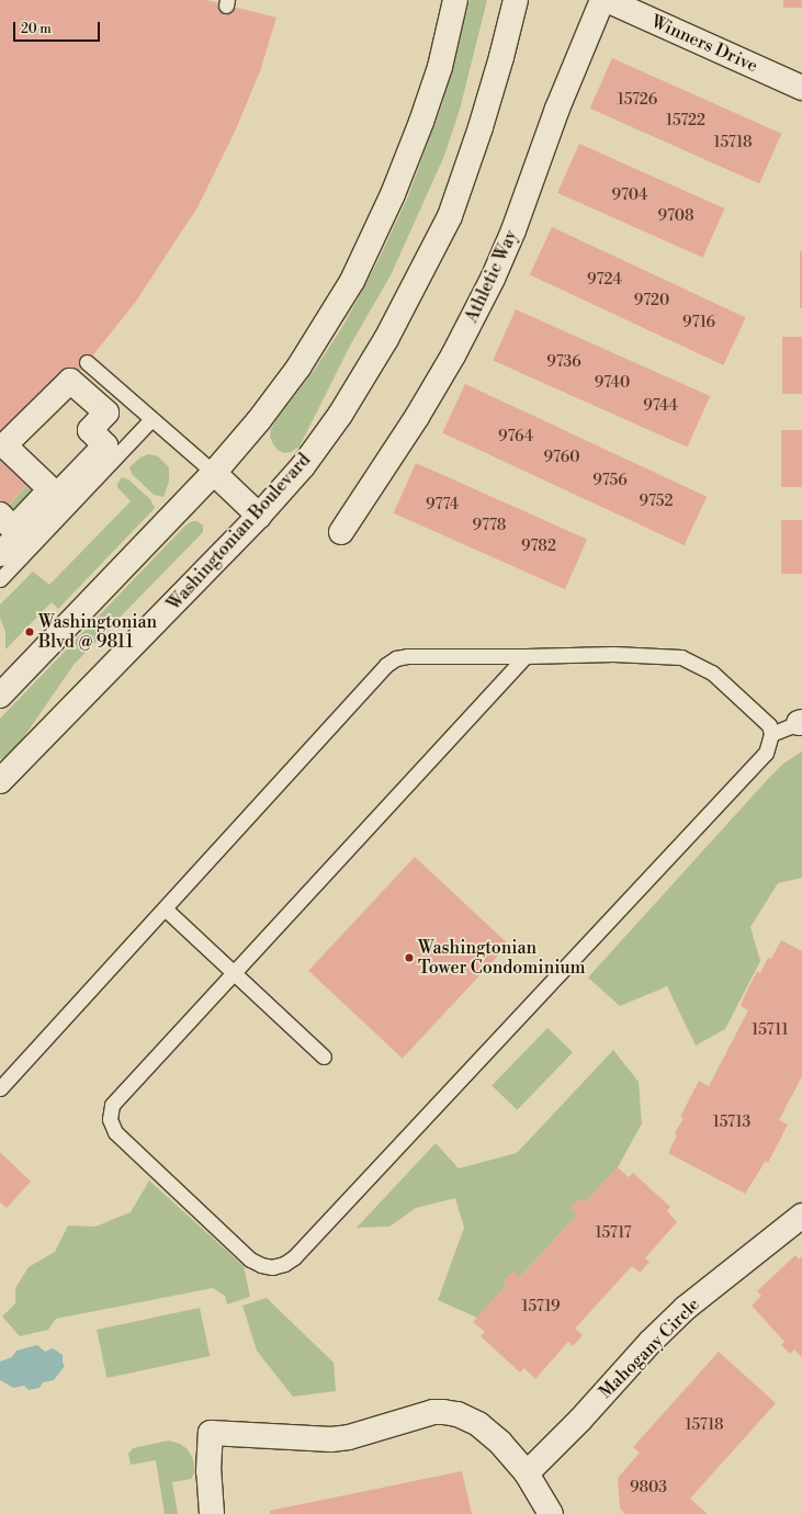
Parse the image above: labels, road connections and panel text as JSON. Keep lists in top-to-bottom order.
{
  "streets": {
    "street": [
      "Winners Drive",
      "Athletic Way",
      "Washingtonian Boulevard",
      "Mahogany Circle"
    ]
  },
  "places": ["Washingtonian Blvd @ 9811", "Washingtonian Tower Condominium"],
  "house_numbers": [
    "15726",
    "15722",
    "15718",
    "9704",
    "9708",
    "9724",
    "9720",
    "9716",
    "9736",
    "9740",
    "9744",
    "9764",
    "9760",
    "9756",
    "9752",
    "9774",
    "9778",
    "9782",
    "15711",
    "15713",
    "15717",
    "15719",
    "15718",
    "9803"
  ],
  "scale_bar": "20 m"
}
